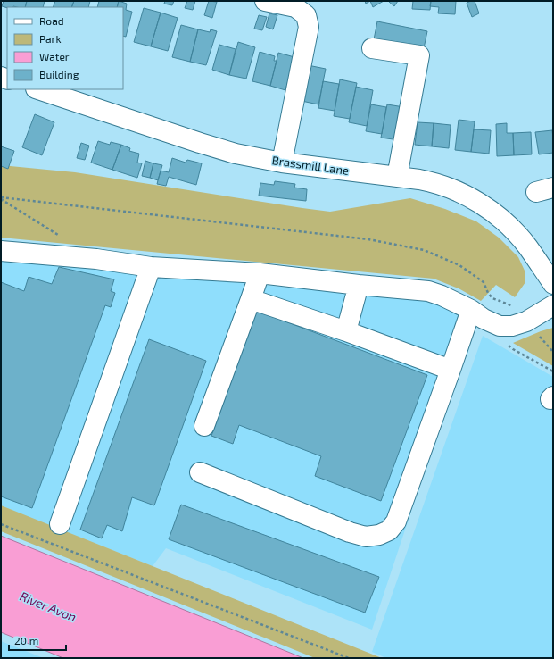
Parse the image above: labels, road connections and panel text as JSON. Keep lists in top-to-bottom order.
{
  "streets": {
    "street": ["Brassmill Lane"]
  },
  "water": ["River Avon"],
  "legend": [
    "Road",
    "Park",
    "Water",
    "Building"
  ],
  "scale_bar": "20 m"
}
